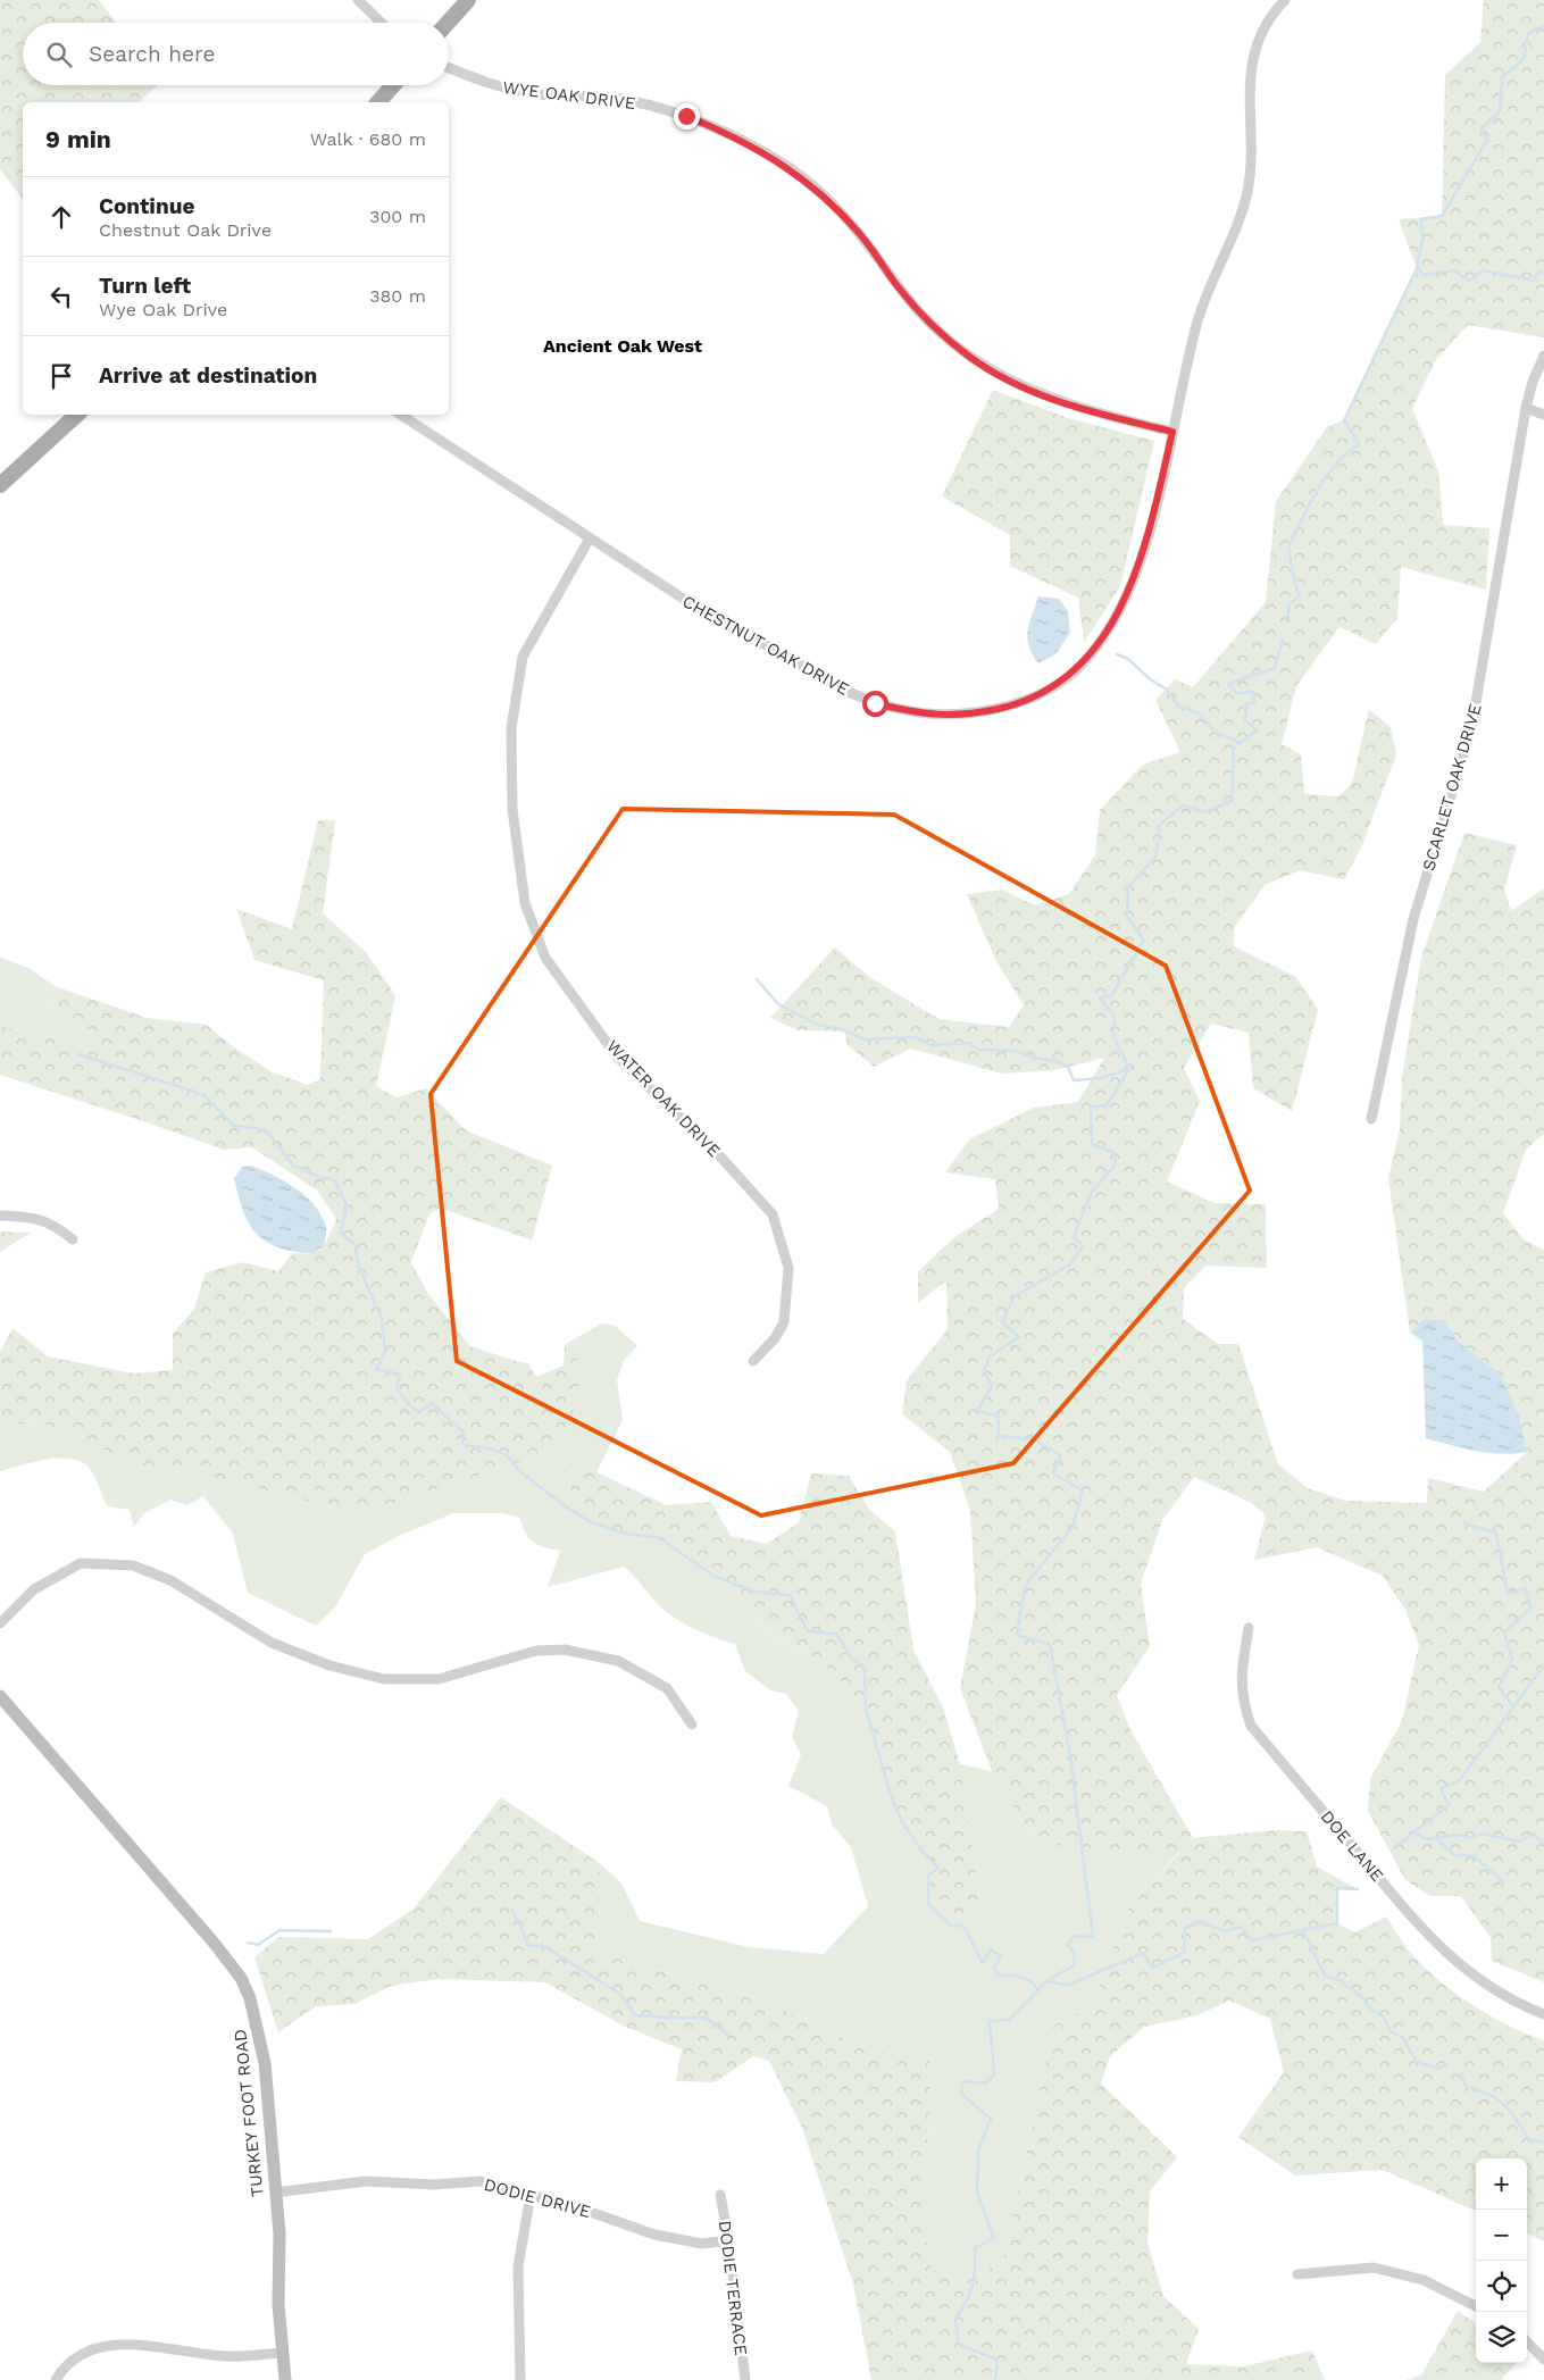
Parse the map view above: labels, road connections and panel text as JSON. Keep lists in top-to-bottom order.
{
  "streets": {
    "street": [
      "WYE OAK DRIVE",
      "CHESTNUT OAK DRIVE",
      "SCARLET OAK DRIVE",
      "WATER OAK DRIVE",
      "DOE LANE",
      "TURKEY FOOT ROAD",
      "DODIE DRIVE",
      "DODIE TERRACE"
    ]
  },
  "crossings": [
    ["WYE OAK DRIVE", "CHESTNUT OAK DRIVE"],
    ["CHESTNUT OAK DRIVE", "WATER OAK DRIVE"],
    ["TURKEY FOOT ROAD", "DODIE DRIVE"],
    ["DODIE DRIVE", "DODIE TERRACE"]
  ],
  "districts": ["Ancient Oak West"],
  "page": {
    "search": "Search here",
    "heading": ["9 min", "Walk · 680 m"],
    "list": [
      ["Continue", "Chestnut Oak Drive", "300 m"],
      ["Turn left", "Wye Oak Drive", "380 m"],
      "Arrive at destination"
    ],
    "map_buttons": ["+", "−"]
  }
}
